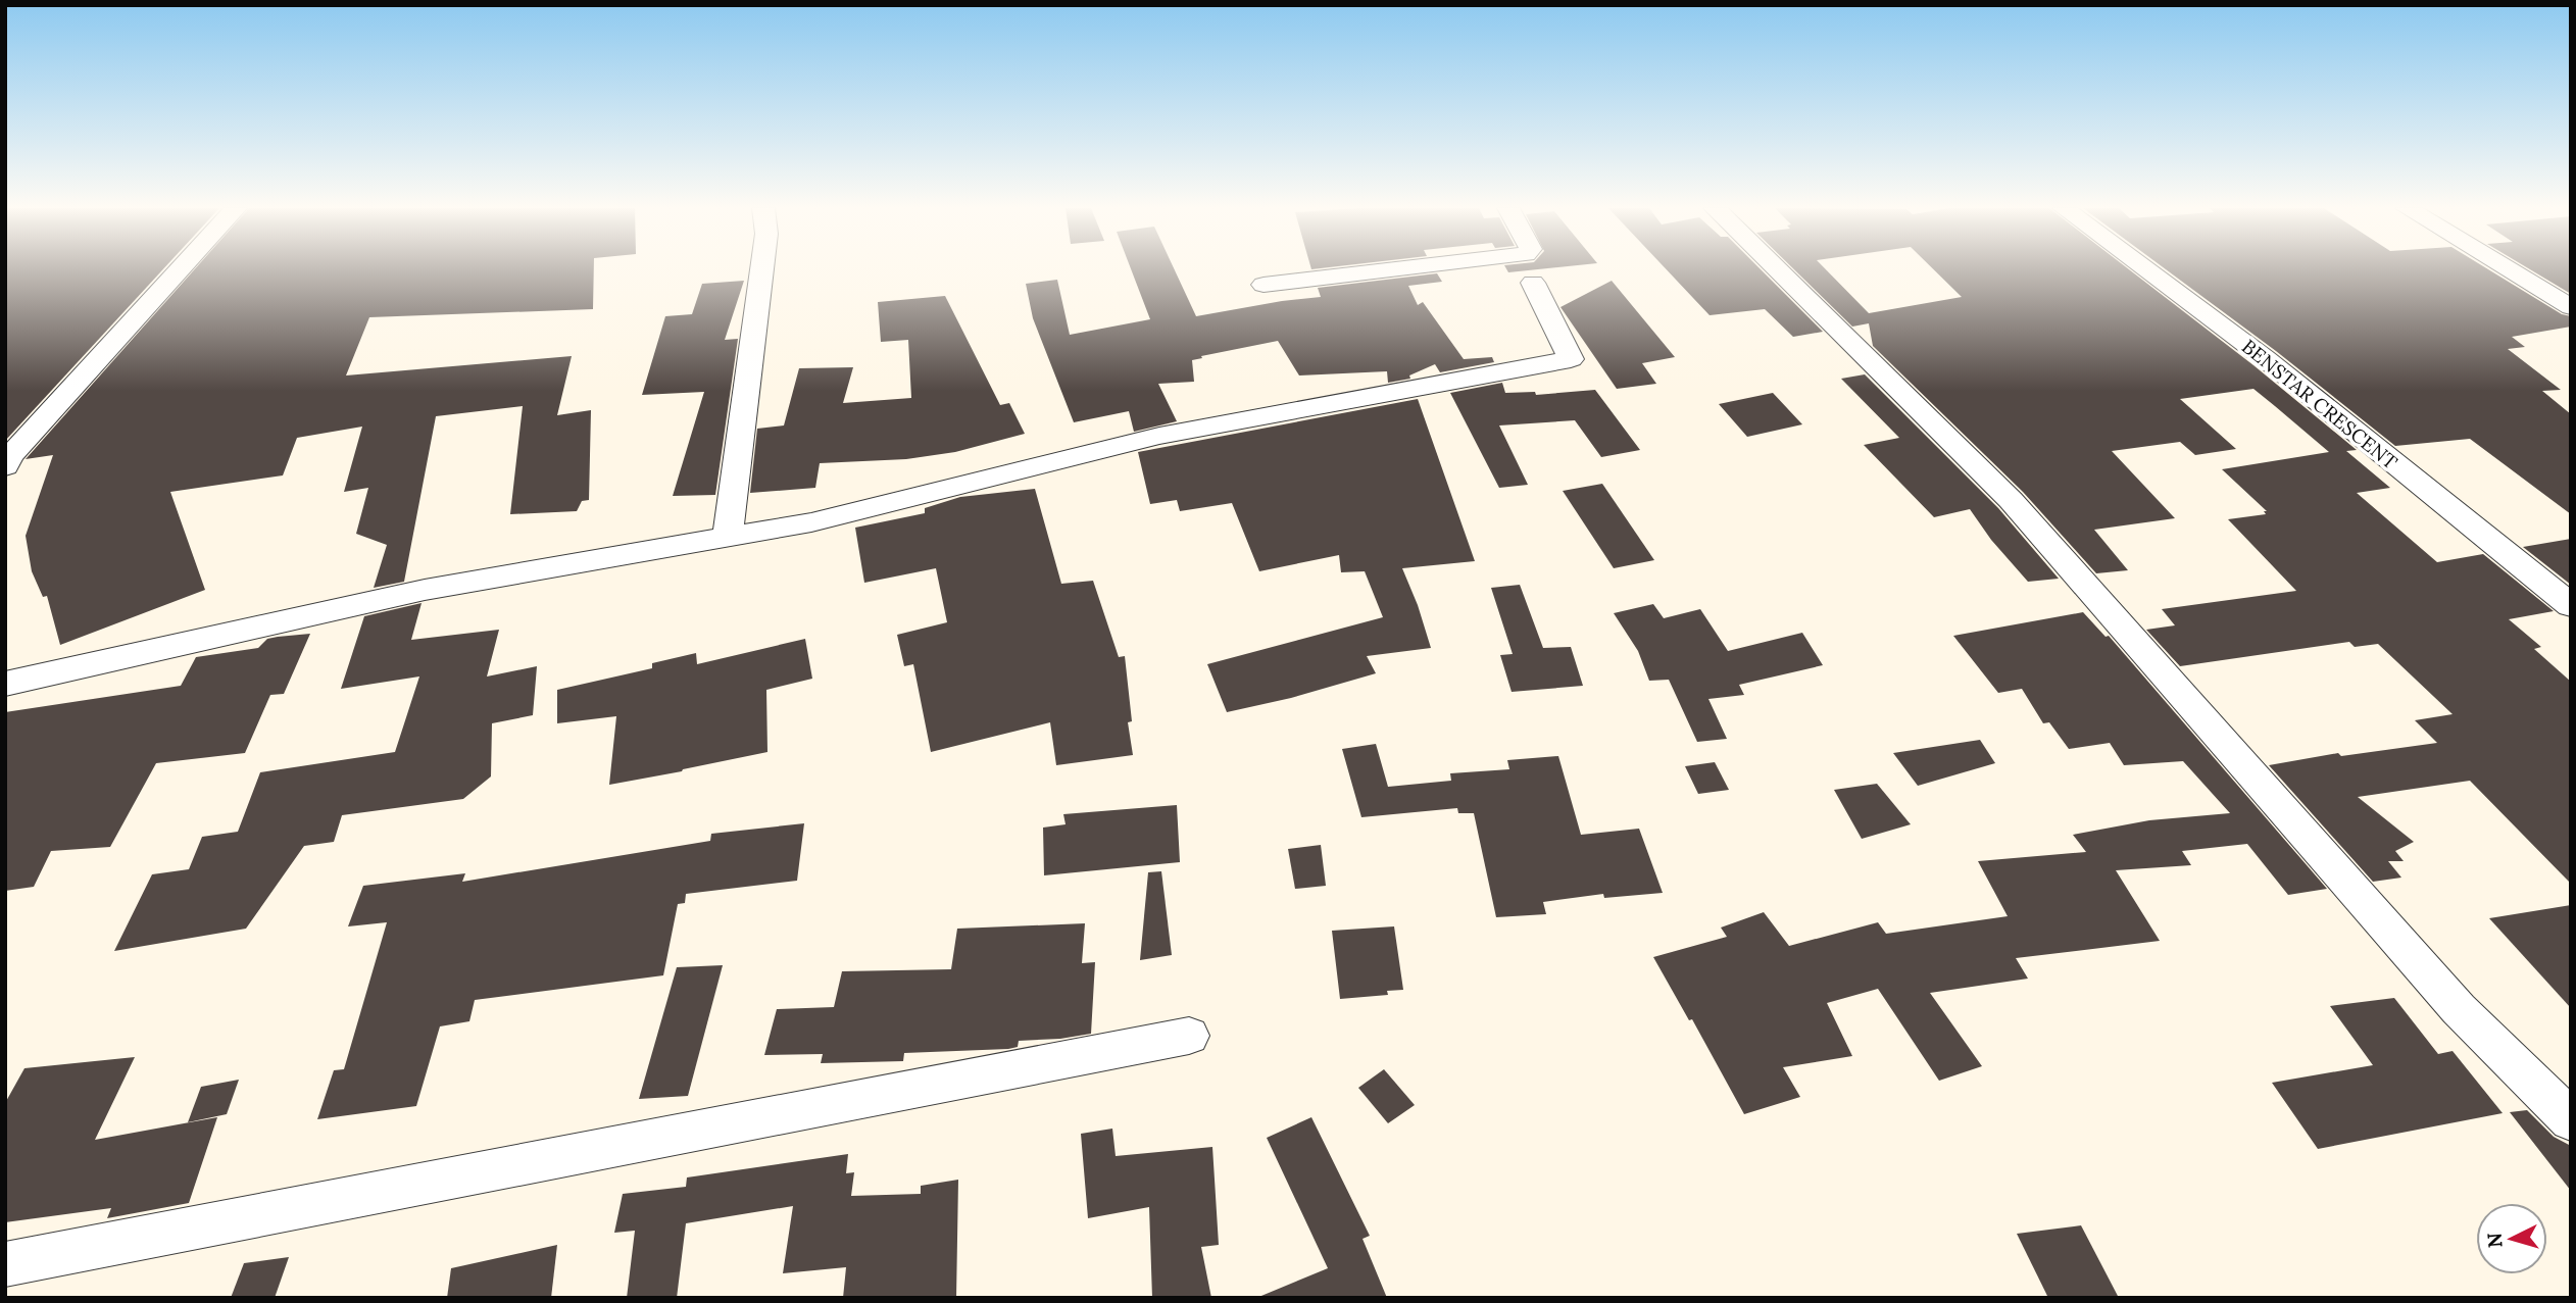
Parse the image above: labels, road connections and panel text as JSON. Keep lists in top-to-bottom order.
{
  "streets": {
    "street": ["BENSTAR CRESCENT"]
  },
  "north": "left"
}
